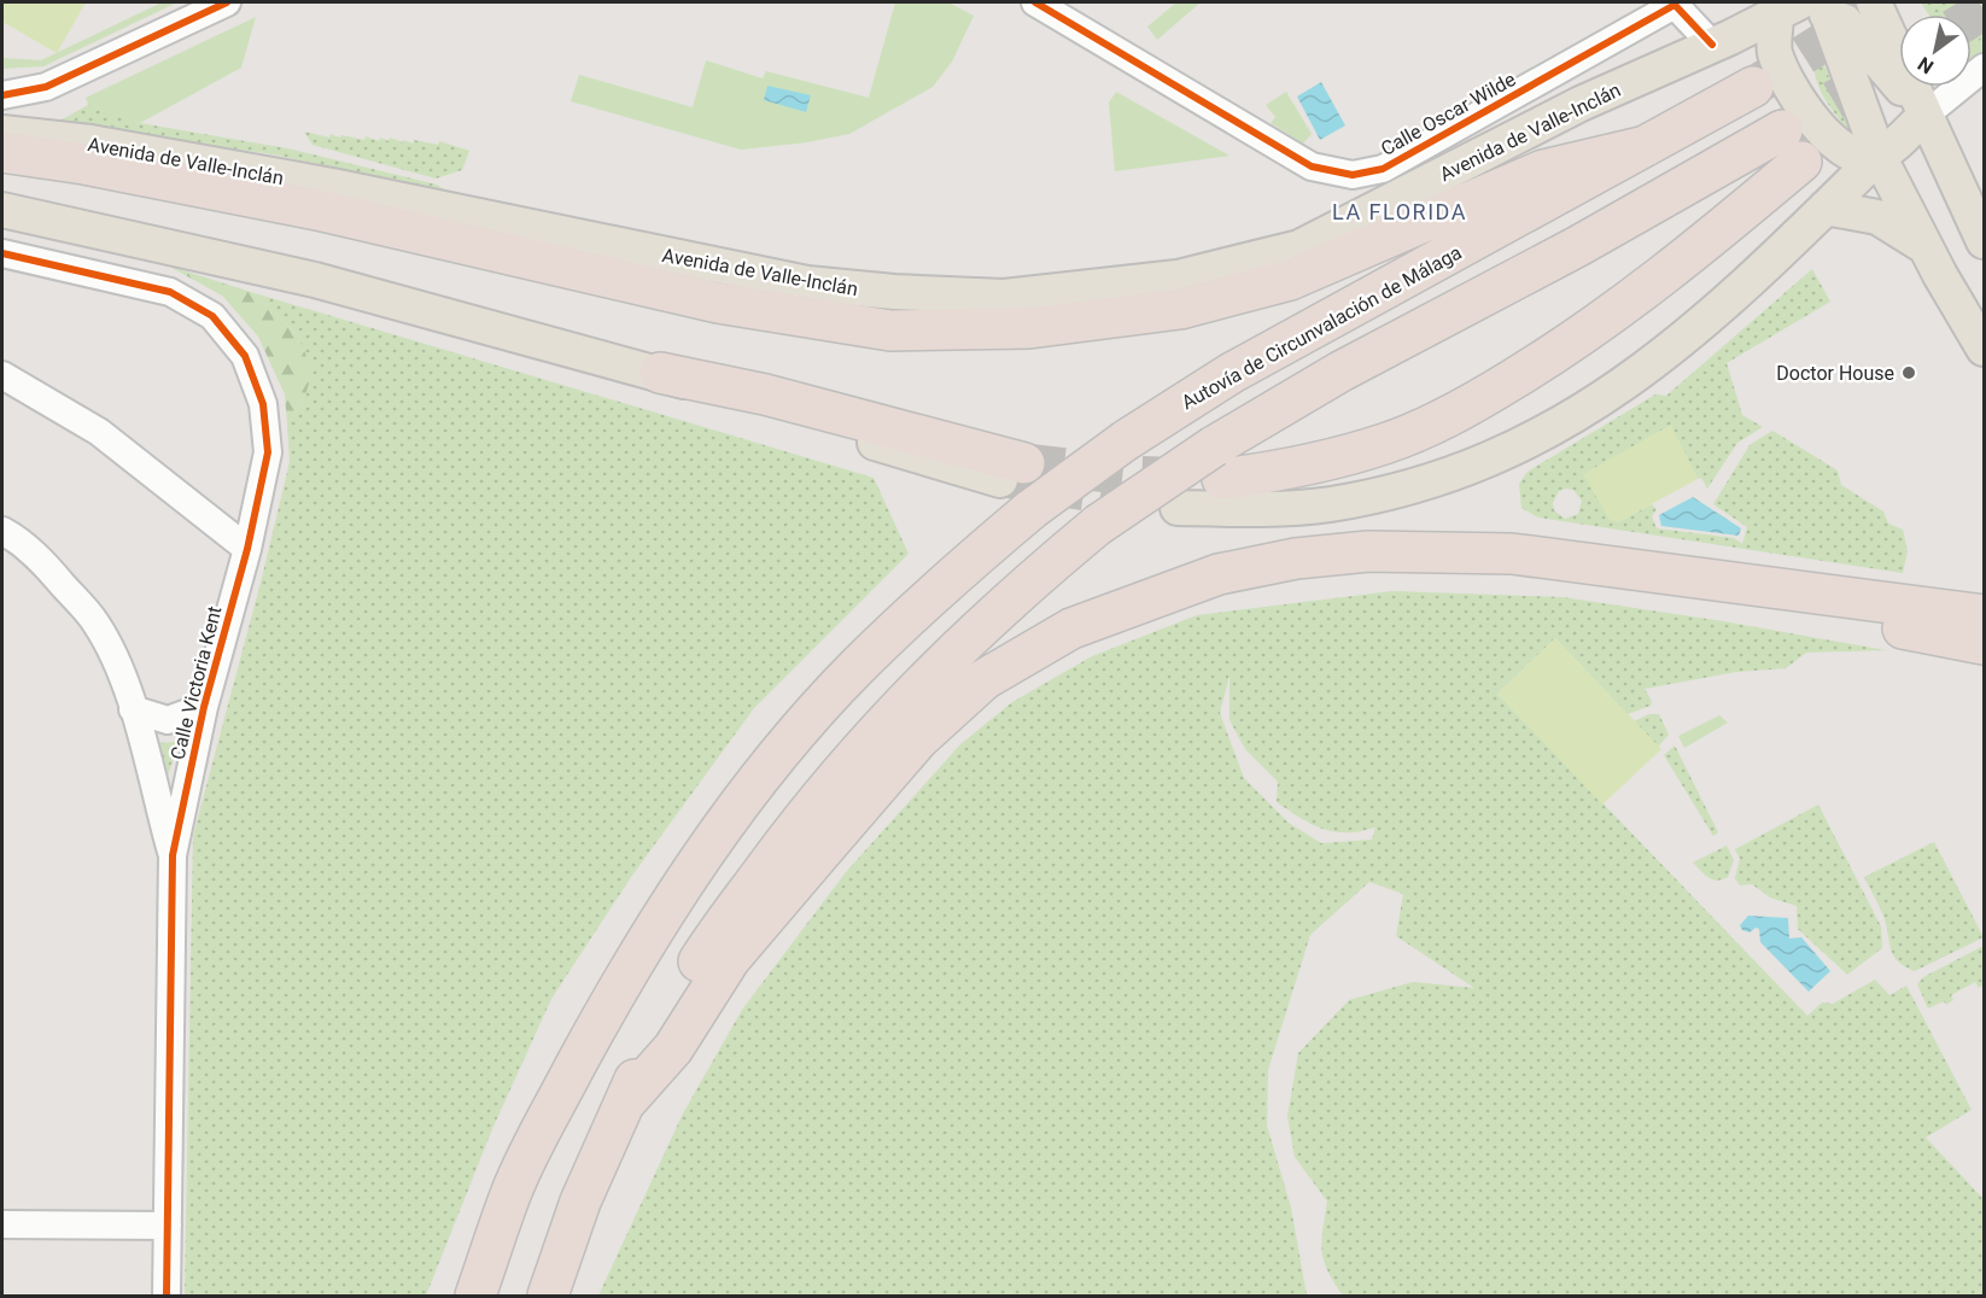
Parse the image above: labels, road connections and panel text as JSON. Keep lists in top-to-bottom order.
{
  "streets": {
    "highway": ["Autovía de Circunvalación de Málaga"],
    "main road": ["Avenida de Valle-Inclán"],
    "street": ["Calle Oscar Wilde", "Calle Victoria Kent"]
  },
  "crossings": [
    ["Calle Oscar Wilde", "Avenida de Valle-Inclán"]
  ],
  "districts": ["LA FLORIDA"],
  "places": ["Doctor House"],
  "north": "bottom left"
}
